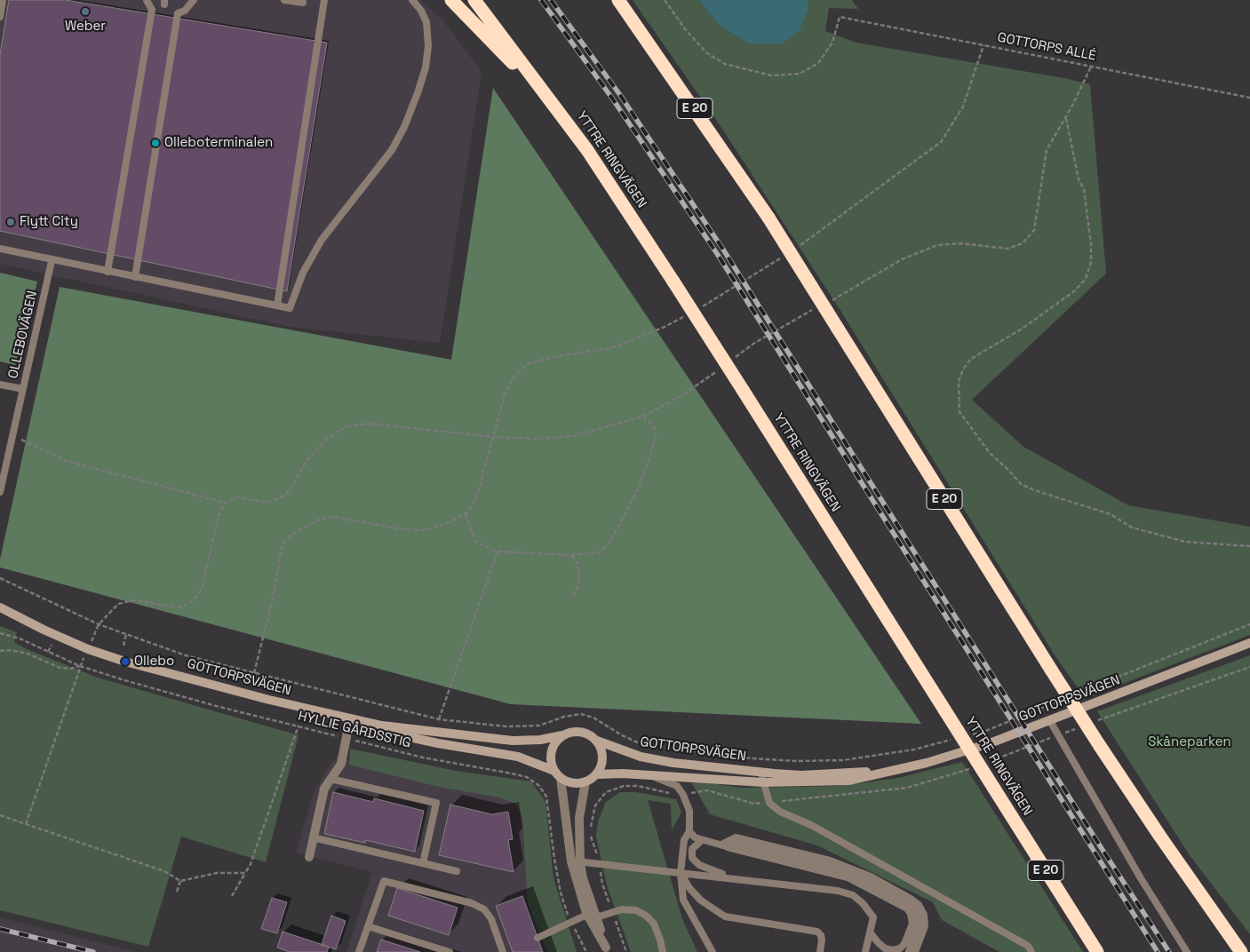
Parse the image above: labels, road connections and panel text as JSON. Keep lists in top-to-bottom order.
{
  "streets": {
    "highway": ["E 20", "YTTRE RINGVÄGEN"],
    "street": ["GOTTORPSVÄGEN"],
    "lane": ["OLLEBOVÄGEN"],
    "path": ["GOTTORPS ALLÉ", "HYLLIE GÅRDSSTIG"]
  },
  "parks": ["Skåneparken"],
  "places": [
    "Weber",
    "Olleboterminalen",
    "Flytt City",
    "Ollebo"
  ]
}
